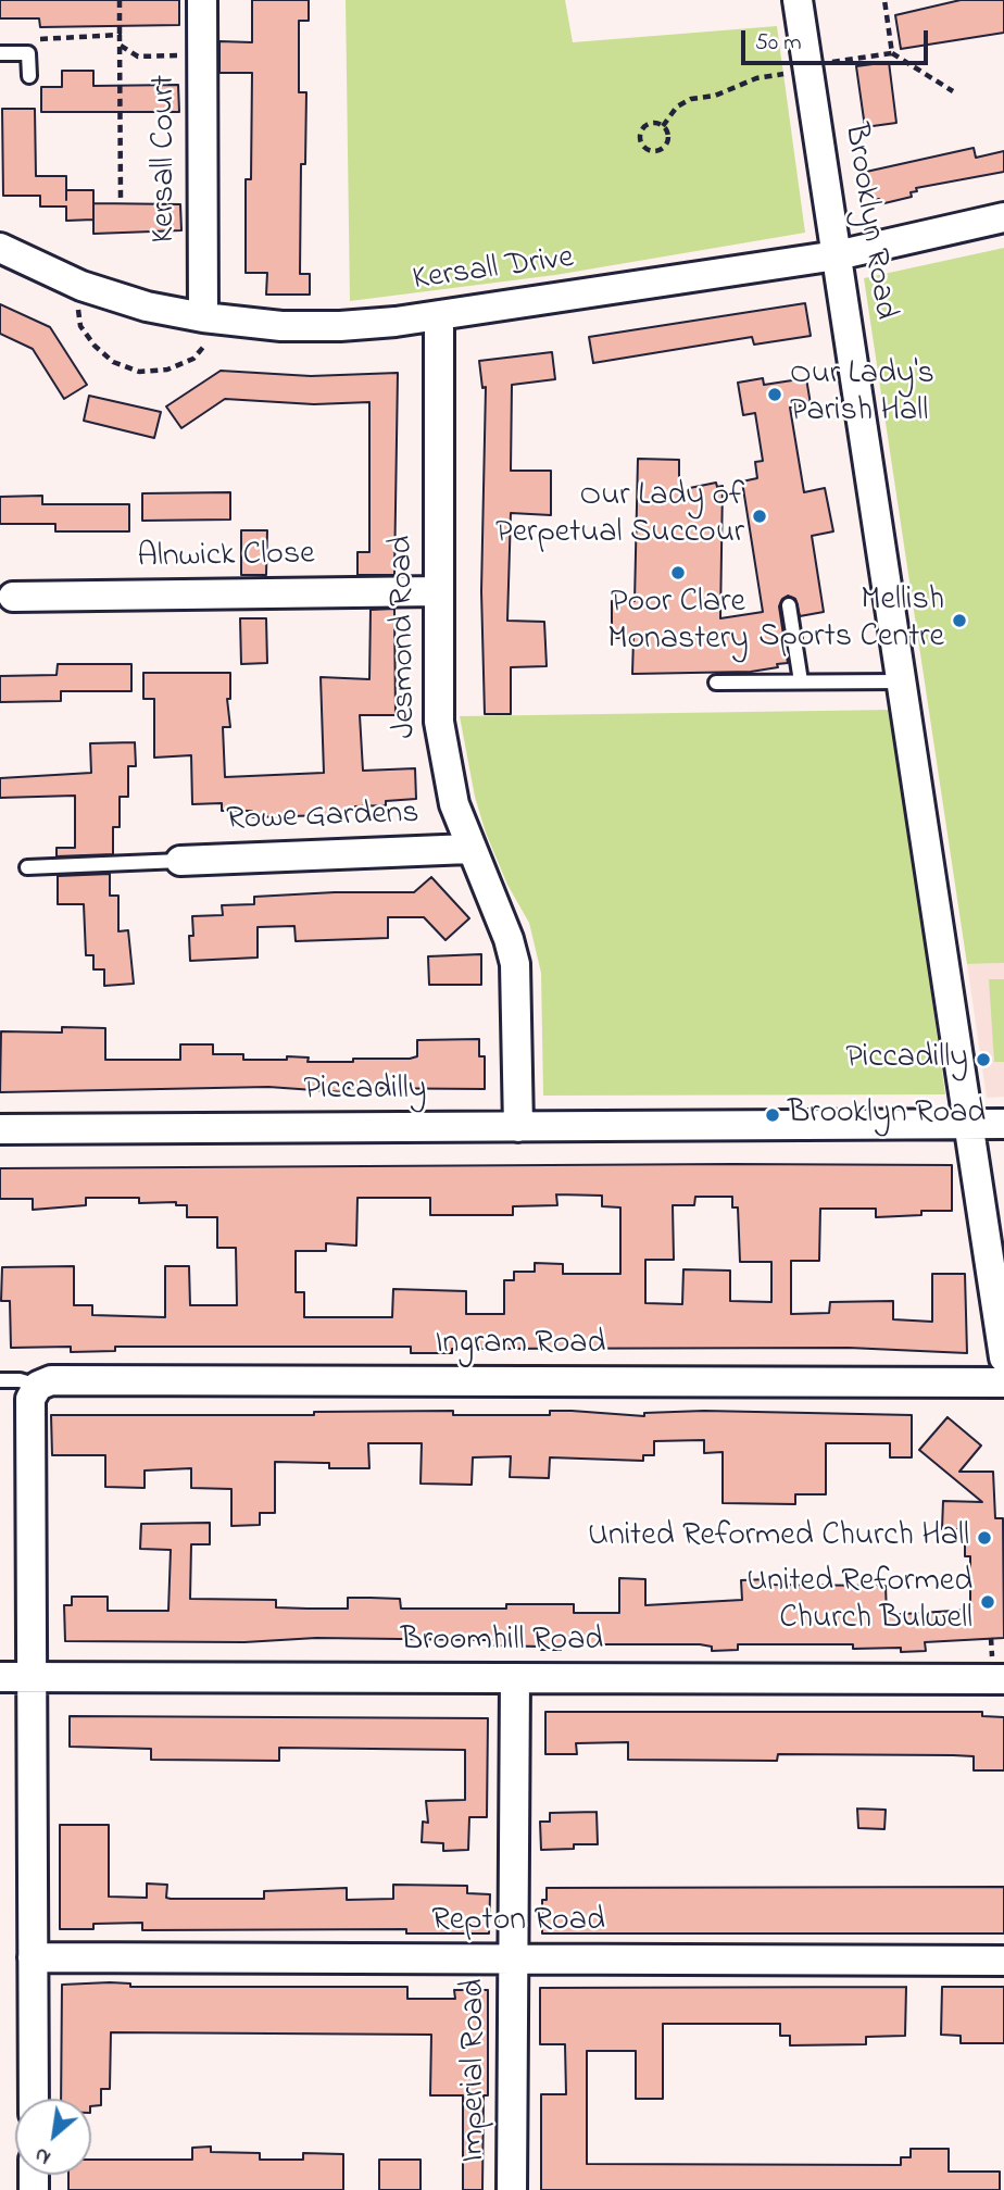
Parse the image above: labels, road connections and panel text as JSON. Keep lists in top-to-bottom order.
{
  "streets": {
    "street": [
      "Kersall Court",
      "Brooklyn Road",
      "Kersall Drive",
      "Alnwick Close",
      "Jesmond Road",
      "Rowe Gardens",
      "Piccadilly",
      "Ingram Road",
      "Broomhill Road",
      "Repton Road",
      "Imperial Road"
    ]
  },
  "crossings": [
    ["Kersall Court", "Kersall Drive"],
    ["Brooklyn Road", "Kersall Drive"],
    ["Brooklyn Road", "Piccadilly"],
    ["Kersall Drive", "Jesmond Road"],
    ["Alnwick Close", "Jesmond Road"],
    ["Jesmond Road", "Rowe Gardens"],
    ["Jesmond Road", "Piccadilly"],
    ["Broomhill Road", "Imperial Road"],
    ["Repton Road", "Imperial Road"]
  ],
  "places": [
    "Our Lady's Parish Hall",
    "Our Lady of Perpetual Succour",
    "Poor Clare Monastery",
    "Mellish Sports Centre",
    "Piccadilly",
    "Brooklyn Road",
    "United Reformed Church Hall",
    "United Reformed Church Bulwell"
  ],
  "scale_bar": "50 m",
  "north": "bottom left"
}
